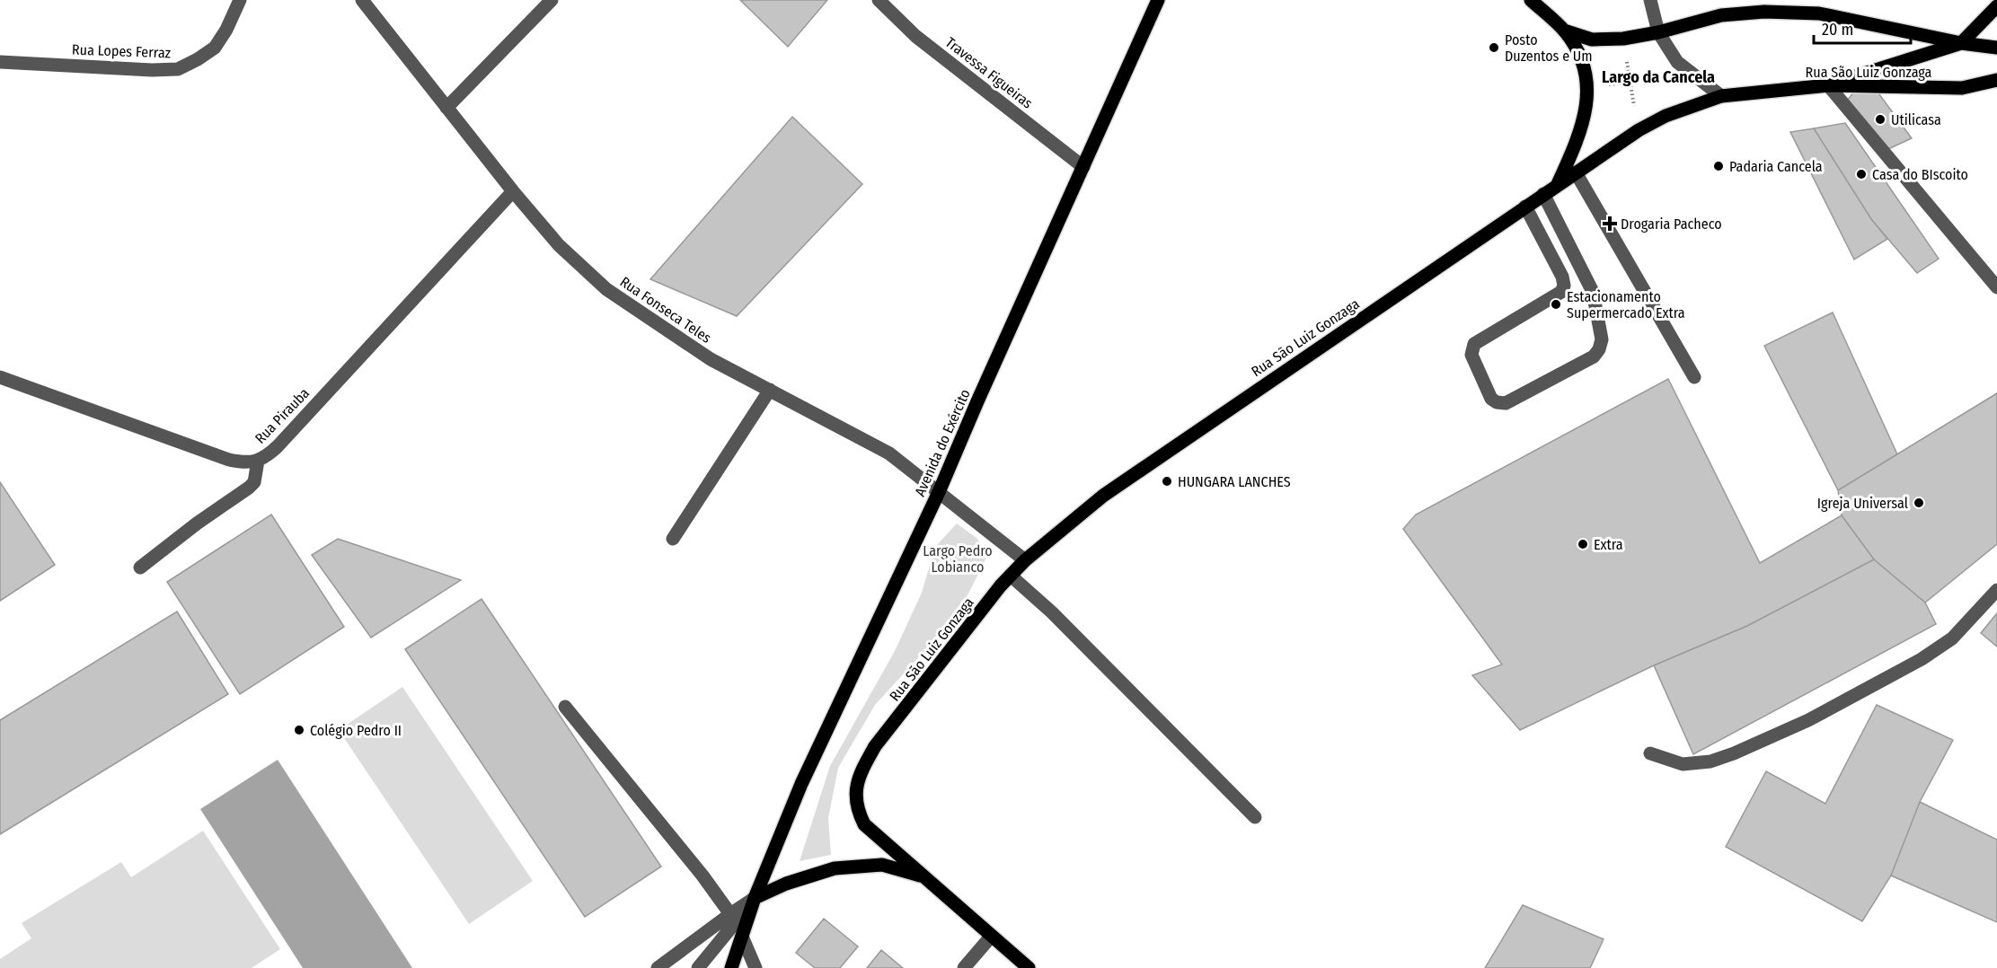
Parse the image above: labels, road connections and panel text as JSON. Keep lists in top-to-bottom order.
{
  "streets": {
    "main road": ["Rua São Luiz Gonzaga", "Avenida do Exército"],
    "street": [
      "Rua Lopes Ferraz",
      "Travessa Figueiras",
      "Rua Fonseca Teles",
      "Rua Pirauba"
    ]
  },
  "crossings": [
    ["Rua São Luiz Gonzaga", "Rua Fonseca Teles"],
    ["Travessa Figueiras", "Avenida do Exército"],
    ["Rua Fonseca Teles", "Rua Pirauba"],
    ["Rua Fonseca Teles", "Avenida do Exército"]
  ],
  "districts": ["Largo da Cancela"],
  "parks": ["Largo Pedro Lobianco"],
  "places": {
    "other": [
      "Posto Duzentos e Um",
      "Utilicasa",
      "Padaria Cancela",
      "Casa do BIscoito",
      "Estacionamento Supermercado Extra",
      "HUNGARA LANCHES",
      "Igreja Universal",
      "Extra",
      "Colégio Pedro II"
    ],
    "health": ["Drogaria Pacheco"]
  },
  "scale_bar": "20 m"
}
